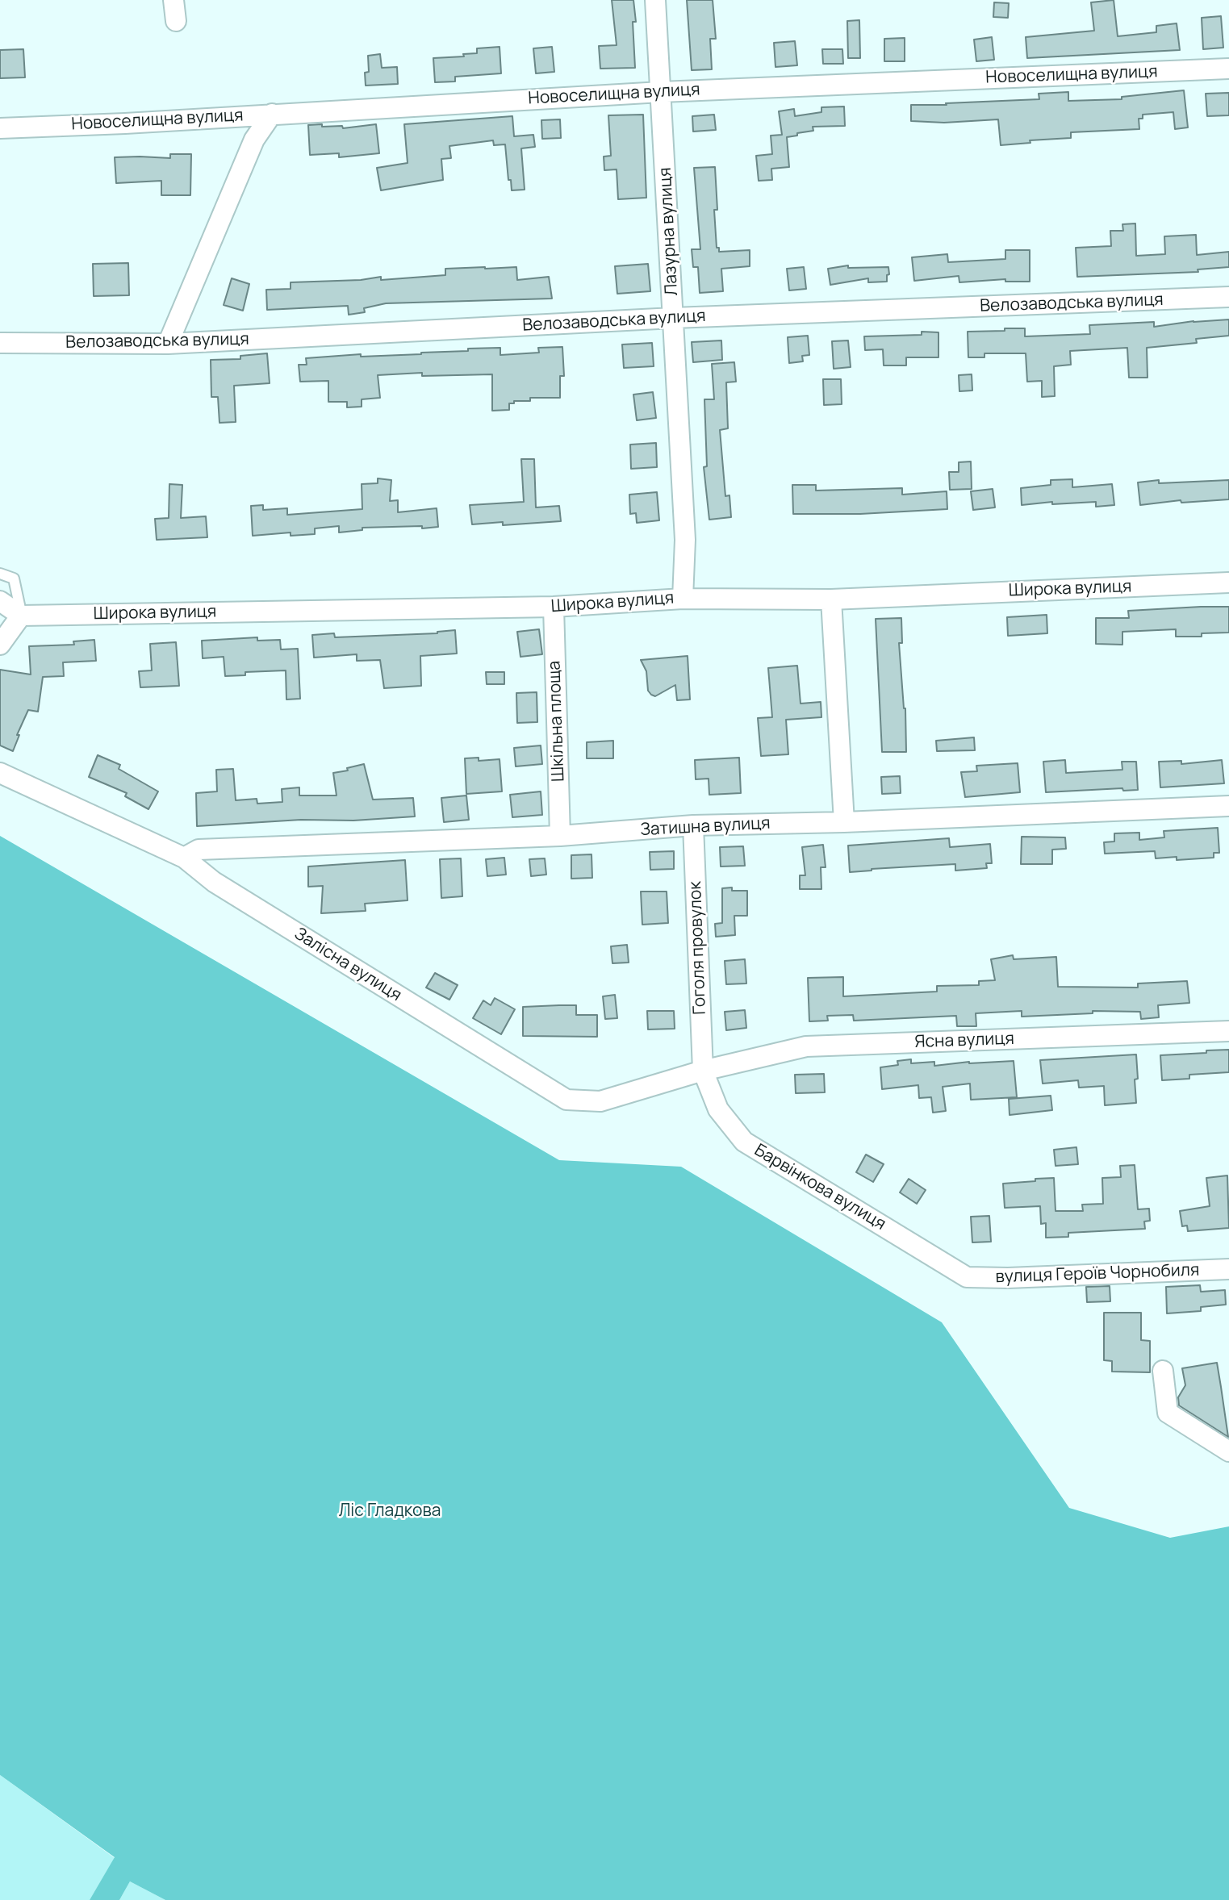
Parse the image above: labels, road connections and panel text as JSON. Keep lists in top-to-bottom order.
{
  "streets": {
    "street": [
      "Новоселищна вулиця",
      "Лазурна вулиця",
      "Велозаводська вулиця",
      "Широка вулиця",
      "Шкільна площа",
      "Затишна вулиця",
      "Гоголя провулок",
      "Залісна вулиця",
      "Ясна вулиця",
      "Барвінкова вулиця",
      "вулиця Героїв Чорнобиля"
    ]
  },
  "crossings": [
    ["Новоселищна вулиця", "Лазурна вулиця"],
    ["Лазурна вулиця", "Велозаводська вулиця"],
    ["Лазурна вулиця", "Широка вулиця"],
    ["Широка вулиця", "Шкільна площа"],
    ["Шкільна площа", "Затишна вулиця"],
    ["Затишна вулиця", "Гоголя провулок"],
    ["Затишна вулиця", "Залісна вулиця"],
    ["Гоголя провулок", "Залісна вулиця"],
    ["Гоголя провулок", "Ясна вулиця"],
    ["Гоголя провулок", "Барвінкова вулиця"],
    ["Залісна вулиця", "Ясна вулиця"],
    ["Залісна вулиця", "Барвінкова вулиця"],
    ["Ясна вулиця", "Барвінкова вулиця"],
    ["Барвінкова вулиця", "вулиця Героїв Чорнобиля"]
  ],
  "parks": ["Ліс Гладкова"]
}
